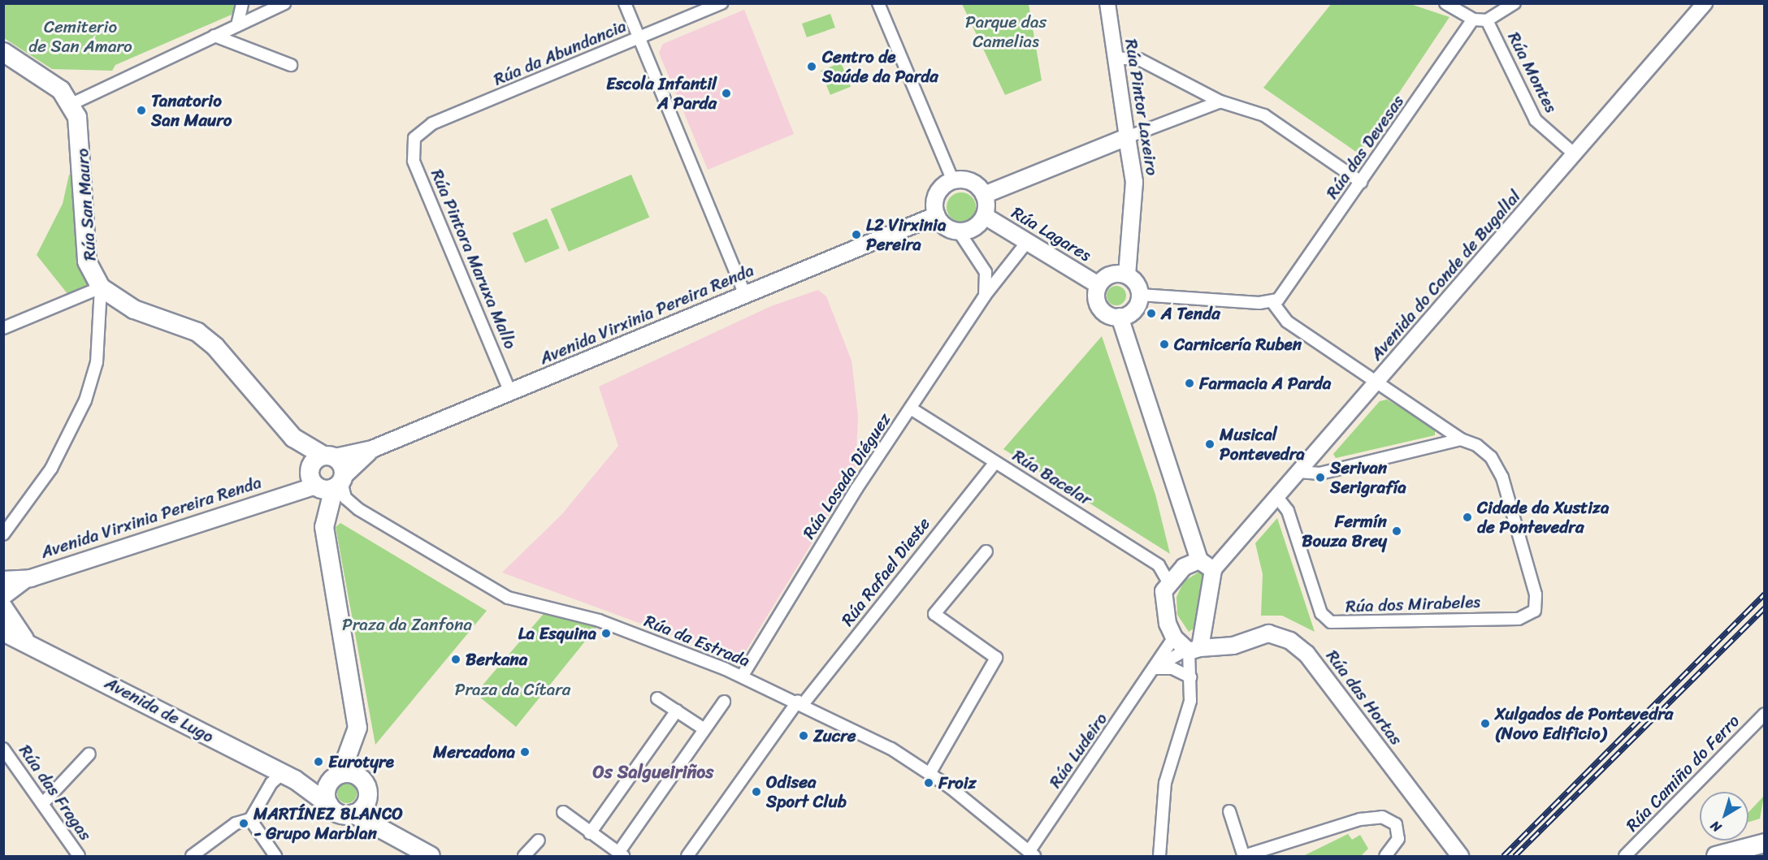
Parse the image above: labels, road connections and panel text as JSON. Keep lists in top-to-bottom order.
{
  "streets": {
    "main road": [
      "Rúa Pintor Laxeiro",
      "Rúa San Mauro",
      "Rúa Lagares",
      "Avenida Virxinia Pereira Renda",
      "Rúa das Hortas",
      "Avenida de Lugo"
    ],
    "street": [
      "Rúa da Abundancia",
      "Rúa Montes",
      "Rúa das Devesas",
      "Rúa Pintora Maruxa Mallo",
      "Avenida do Conde de Bugallal",
      "Rúa Losada Diéguez",
      "Rúa Bacelar",
      "Rúa Rafael Dieste",
      "Rúa dos Mirabeles",
      "Rúa da Estrada",
      "Rúa Ludeiro",
      "Rúa Camiño do Ferro",
      "Rúa das Fragas"
    ]
  },
  "crossings": [
    ["Rúa da Abundancia", "Rúa Pintora Maruxa Mallo"],
    ["Rúa Montes", "Avenida do Conde de Bugallal"],
    ["Rúa Pintor Laxeiro", "Rúa Lagares"],
    ["Rúa San Mauro", "Avenida Virxinia Pereira Renda"],
    ["Rúa San Mauro", "Rúa da Estrada"],
    ["Rúa Lagares", "Avenida Virxinia Pereira Renda"],
    ["Rúa Lagares", "Rúa Losada Diéguez"],
    ["Rúa Pintora Maruxa Mallo", "Avenida Virxinia Pereira Renda"],
    ["Avenida do Conde de Bugallal", "Rúa dos Mirabeles"],
    ["Avenida Virxinia Pereira Renda", "Rúa da Estrada"],
    ["Rúa Losada Diéguez", "Rúa Bacelar"],
    ["Rúa Losada Diéguez", "Rúa da Estrada"],
    ["Rúa Bacelar", "Rúa Rafael Dieste"],
    ["Rúa Rafael Dieste", "Rúa da Estrada"],
    ["Rúa da Estrada", "Rúa Ludeiro"]
  ],
  "districts": ["Os Salgueiriños"],
  "parks": [
    "Parque das Camelias",
    "Cemiterio de San Amaro",
    "Praza da Zanfona",
    "Praza da Cítara"
  ],
  "places": [
    "Centro de Saúde da Parda",
    "Escola Infantil A Parda",
    "Tanatorio San Mauro",
    "L2 Virxinia Pereira",
    "A Tenda",
    "Carnicería Ruben",
    "Farmacia A Parda",
    "Musical Pontevedra",
    "Serivan Serigrafía",
    "Cidade da Xustiza de Pontevedra",
    "Fermín Bouza Brey",
    "La Esquina",
    "Berkana",
    "Xulgados de Pontevedra (Novo Edificio)",
    "Zucre",
    "Mercadona",
    "Eurotyre",
    "Froiz",
    "Odisea Sport Club",
    "MARTÍNEZ BLANCO - Grupo Marblan"
  ],
  "north": "bottom left"
}
